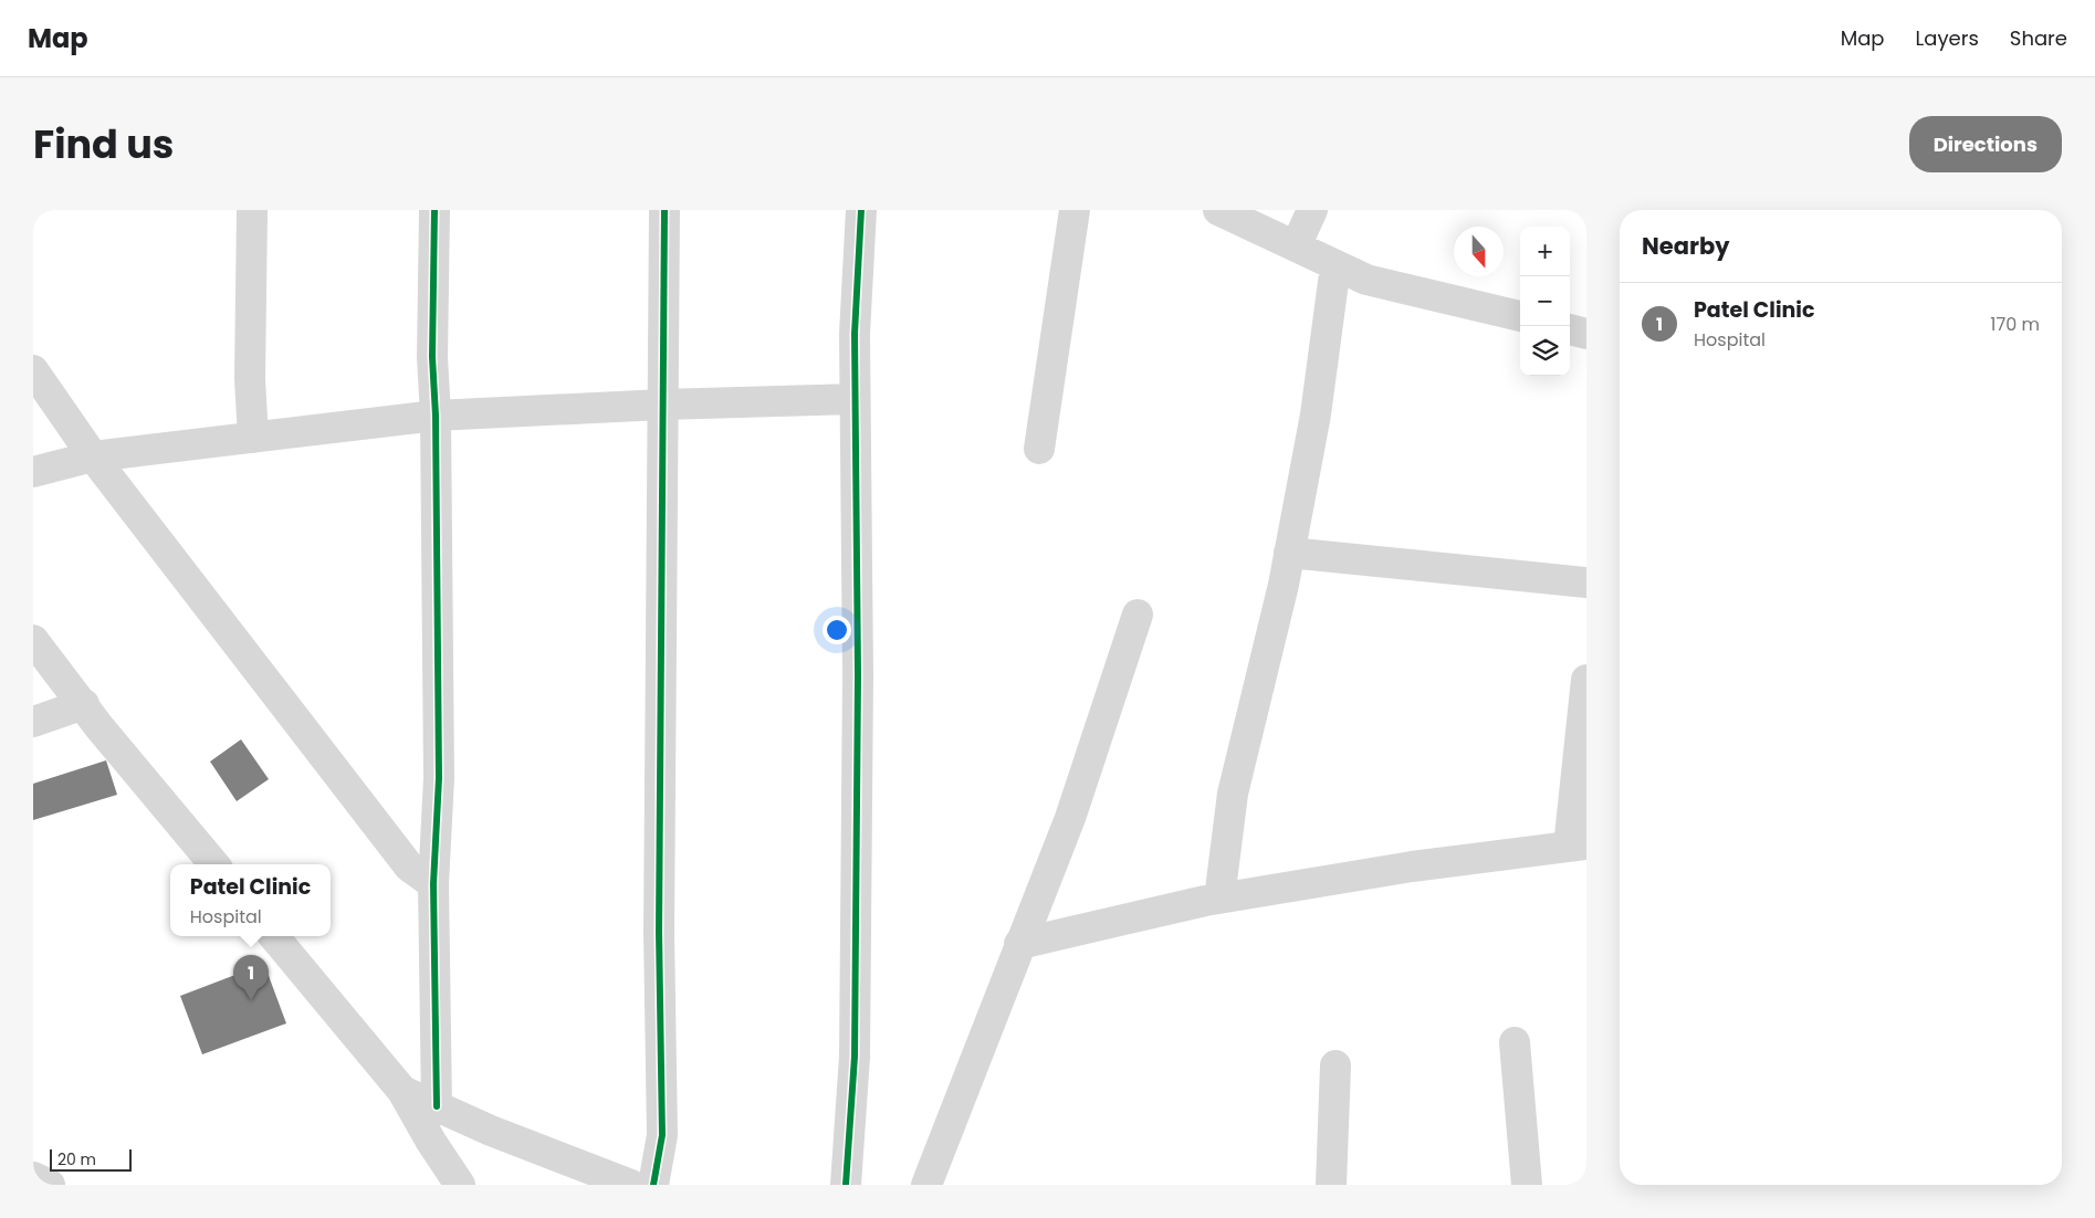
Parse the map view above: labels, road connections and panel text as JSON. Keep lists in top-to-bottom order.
{
  "scale_bar": "20 m",
  "north": "bottom",
  "page": {
    "header": "Map",
    "nav": ["Map", "Layers", "Share"],
    "title": "Find us",
    "buttons": "Directions",
    "heading": "Nearby",
    "map_buttons": ["+", "−"],
    "list": [
      {
        "mark": "1",
        "name": "Patel Clinic",
        "note": "Hospital",
        "value": "170 m"
      }
    ],
    "popup": ["Patel Clinic", "Hospital"],
    "pins": "1",
    "scale": "20 m"
  }
}
